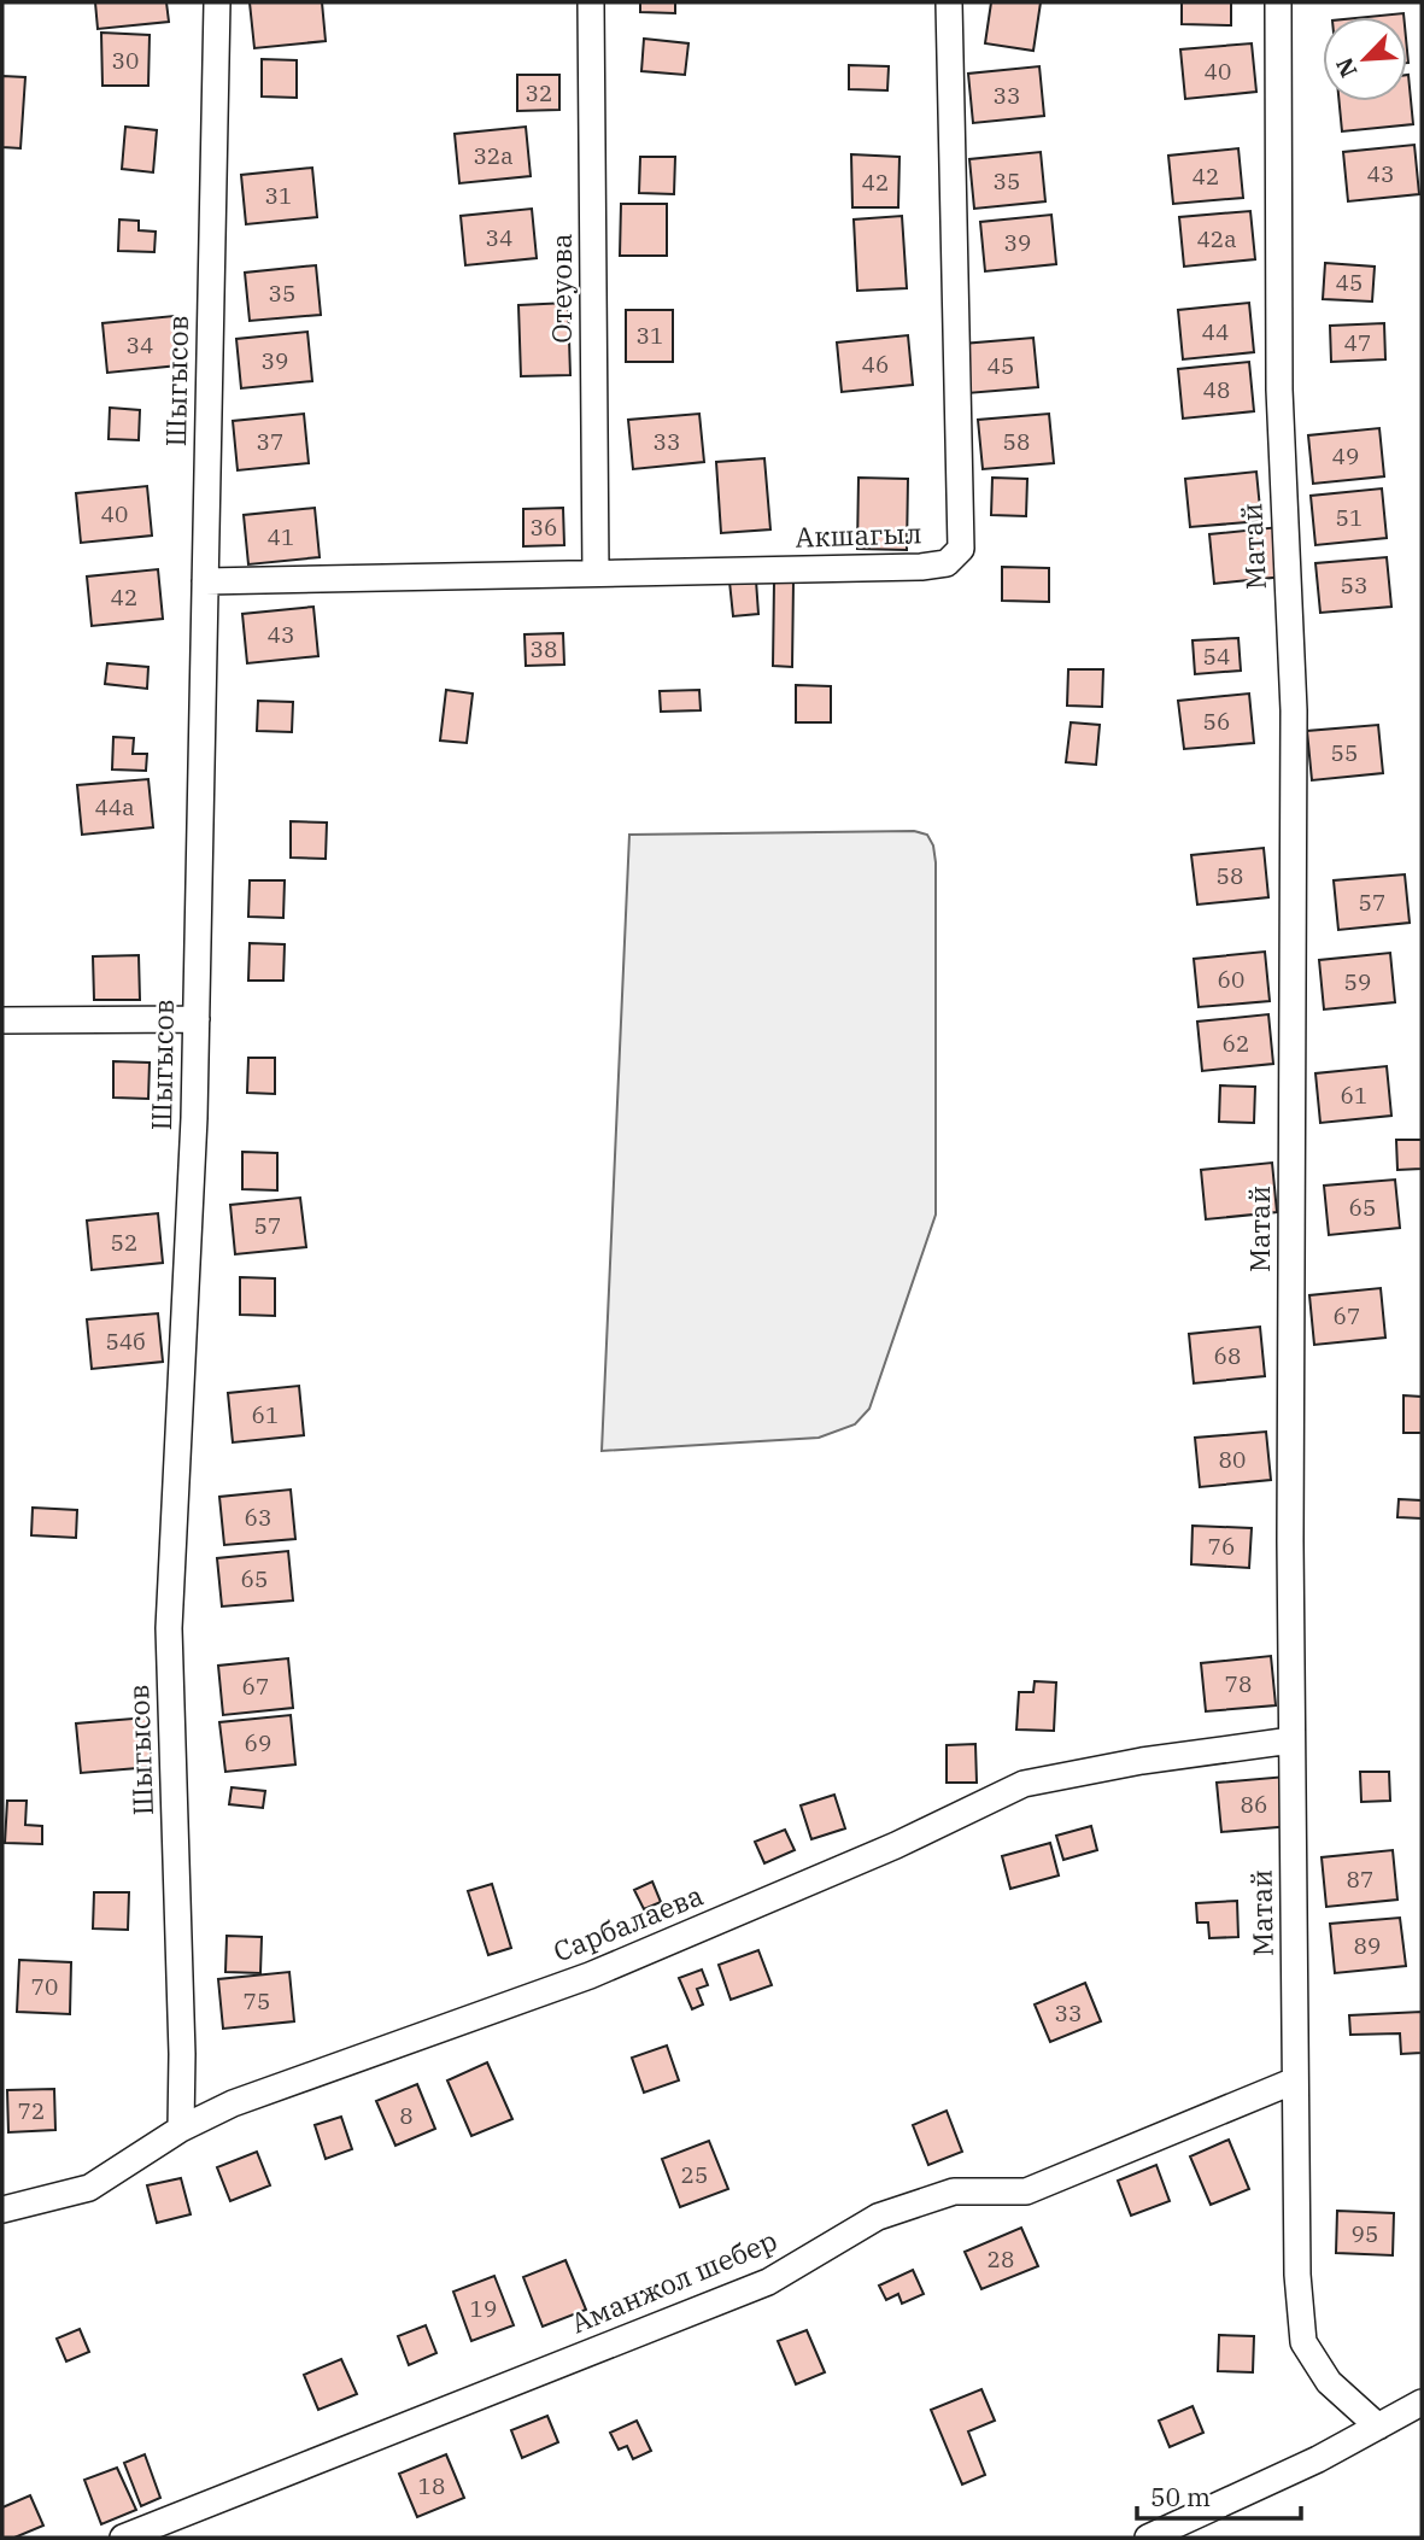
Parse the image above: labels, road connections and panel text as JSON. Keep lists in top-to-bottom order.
{
  "streets": {
    "street": [
      "Отеуова",
      "Шыгысов",
      "Акшагыл",
      "Матай",
      "Сарбалаева",
      "Аманжол шебер"
    ]
  },
  "crossings": [
    ["Отеуова", "Акшагыл"],
    ["Шыгысов", "Акшагыл"],
    ["Шыгысов", "Сарбалаева"],
    ["Матай", "Сарбалаева"],
    ["Матай", "Аманжол шебер"]
  ],
  "house_numbers": [
    "30",
    "40",
    "32",
    "33",
    "32а",
    "43",
    "42",
    "35",
    "42",
    "31",
    "34",
    "42а",
    "39",
    "45",
    "35",
    "44",
    "31",
    "47",
    "34",
    "39",
    "46",
    "45",
    "48",
    "37",
    "33",
    "58",
    "49",
    "40",
    "51",
    "36",
    "41",
    "53",
    "42",
    "43",
    "38",
    "54",
    "56",
    "55",
    "44а",
    "58",
    "57",
    "60",
    "59",
    "62",
    "61",
    "65",
    "57",
    "52",
    "67",
    "54б",
    "68",
    "61",
    "80",
    "63",
    "76",
    "65",
    "78",
    "67",
    "69",
    "86",
    "87",
    "89",
    "70",
    "75",
    "33",
    "72",
    "8",
    "25",
    "95",
    "28",
    "19",
    "18"
  ],
  "scale_bar": "50 m",
  "north": "bottom left"
}
